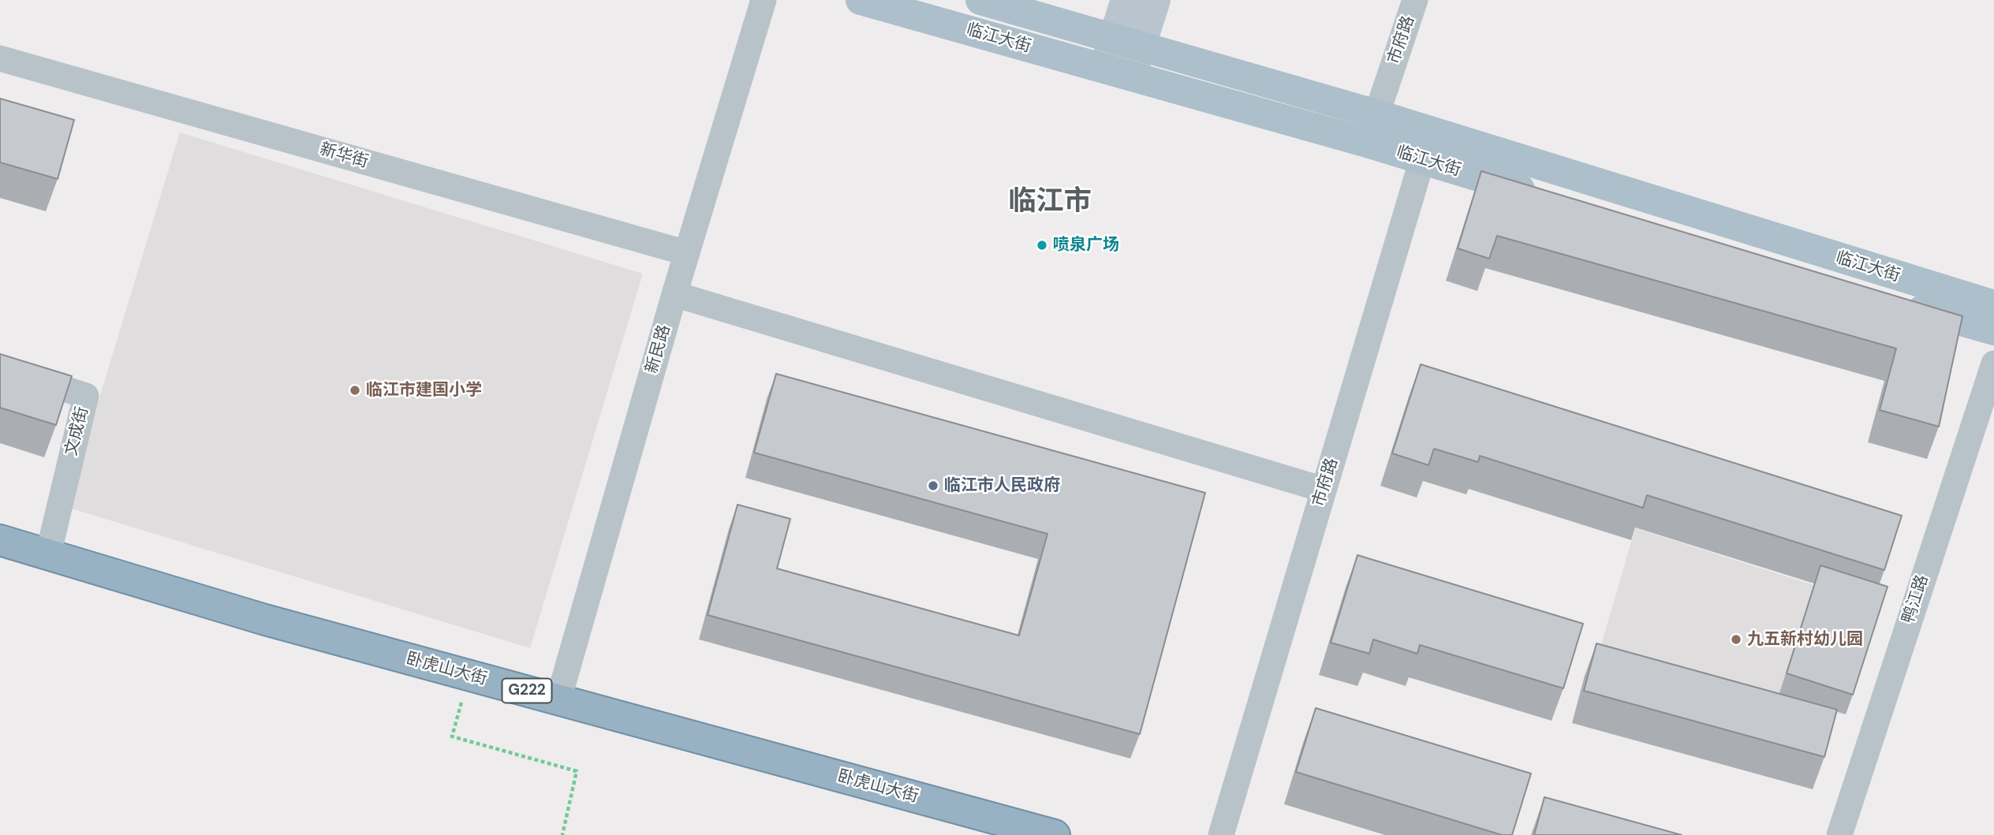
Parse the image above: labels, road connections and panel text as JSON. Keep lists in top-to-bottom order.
{
  "streets": {
    "highway": ["卧虎山大街", "G222"],
    "main road": ["临江大街"],
    "street": [
      "市府路",
      "新华街",
      "新民路",
      "文成街",
      "鸭江路"
    ]
  },
  "crossings": [
    ["临江大街", "市府路"],
    ["新华街", "新民路"],
    ["新民路", "卧虎山大街"],
    ["文成街", "卧虎山大街"]
  ],
  "districts": ["临江市"],
  "places": [
    "喷泉广场",
    "临江市建国小学",
    "临江市人民政府",
    "九五新村幼儿园"
  ]
}
